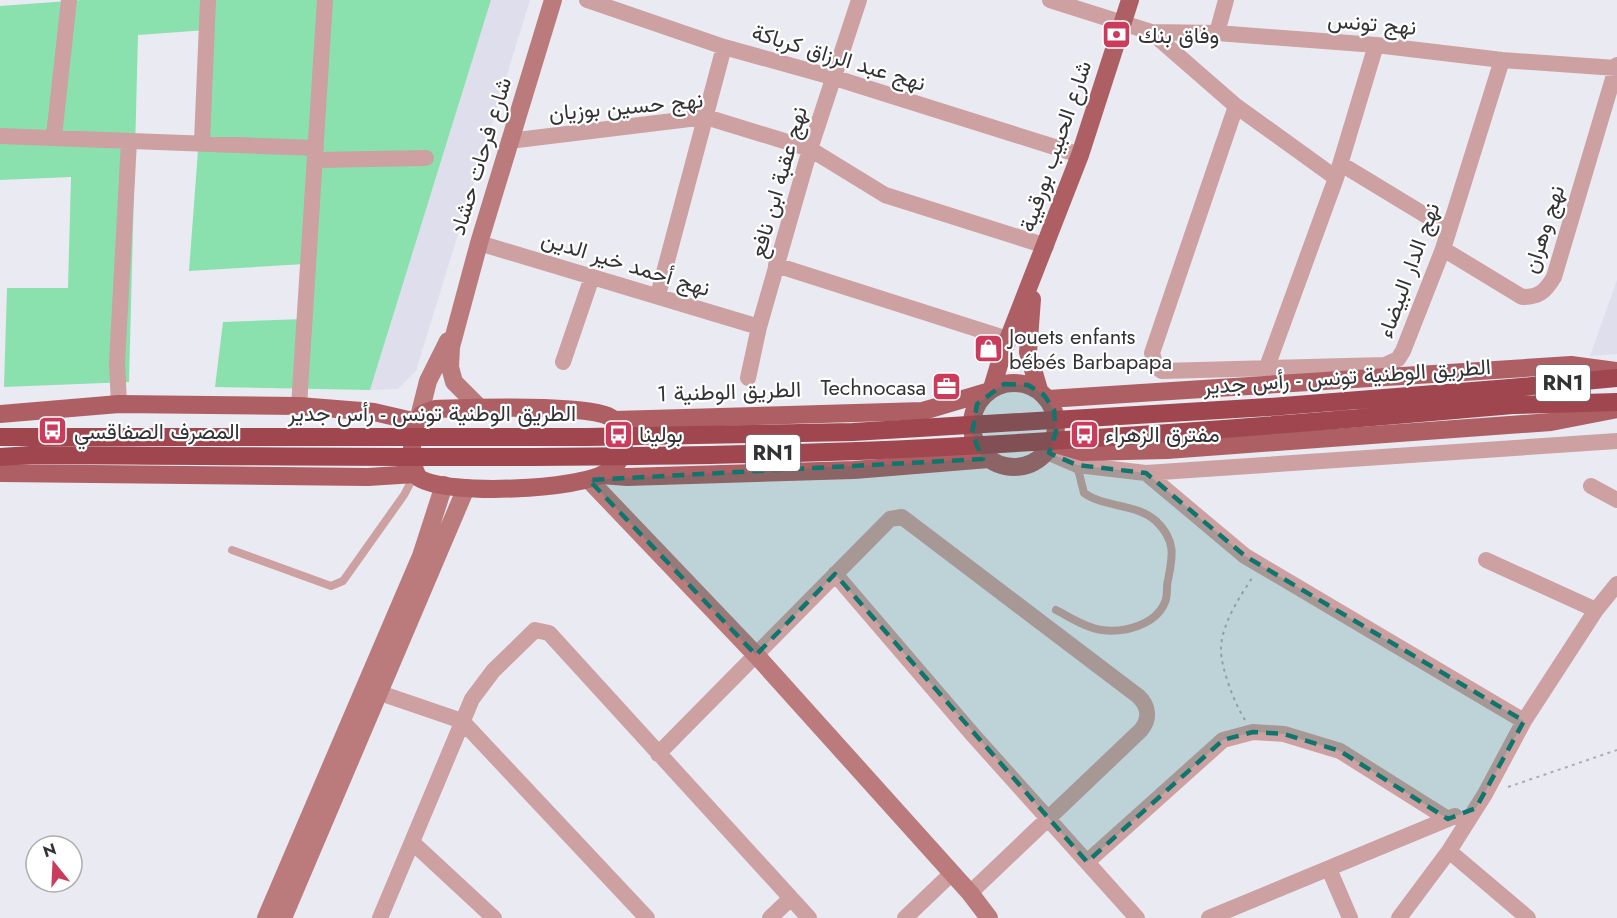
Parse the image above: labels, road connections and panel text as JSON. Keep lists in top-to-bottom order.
{
  "streets": {
    "highway": ["الطريق الوطنية تونس - رأس جدير", "RN1"],
    "main road": ["شارع الحبيب بورقيبة", "الطريق الوطنية 1"],
    "street": [
      "نهج تونس",
      "نهج عبد الرزاق كرباكة",
      "نهج حسين بوزيان",
      "شارع فرحات حشاد",
      "نهج عقبة ابن نافع",
      "نهج وهران",
      "نهج أحمد خير الدين",
      "نهج الدار البيضاء"
    ]
  },
  "crossings": [
    ["نهج تونس", "شارع الحبيب بورقيبة"],
    ["نهج تونس", "نهج وهران"],
    ["نهج تونس", "نهج الدار البيضاء"],
    ["نهج عبد الرزاق كرباكة", "شارع الحبيب بورقيبة"],
    ["نهج عبد الرزاق كرباكة", "نهج عقبة ابن نافع"],
    ["نهج حسين بوزيان", "شارع الحبيب بورقيبة"],
    ["نهج حسين بوزيان", "شارع فرحات حشاد"],
    ["نهج حسين بوزيان", "نهج عقبة ابن نافع"],
    ["شارع فرحات حشاد", "نهج أحمد خير الدين"],
    ["نهج عقبة ابن نافع", "نهج أحمد خير الدين"],
    ["نهج وهران", "نهج الدار البيضاء"],
    ["RN1", "الطريق الوطنية 1"]
  ],
  "places": {
    "bank": ["وفاق بنك"],
    "shop": ["Jouets enfants bébés Barbapapa"],
    "office": ["Technocasa"],
    "bus stop": ["المصرف الصفاقسي", "بولينا", "مفترق الزهراء"]
  },
  "north": "top"
}
